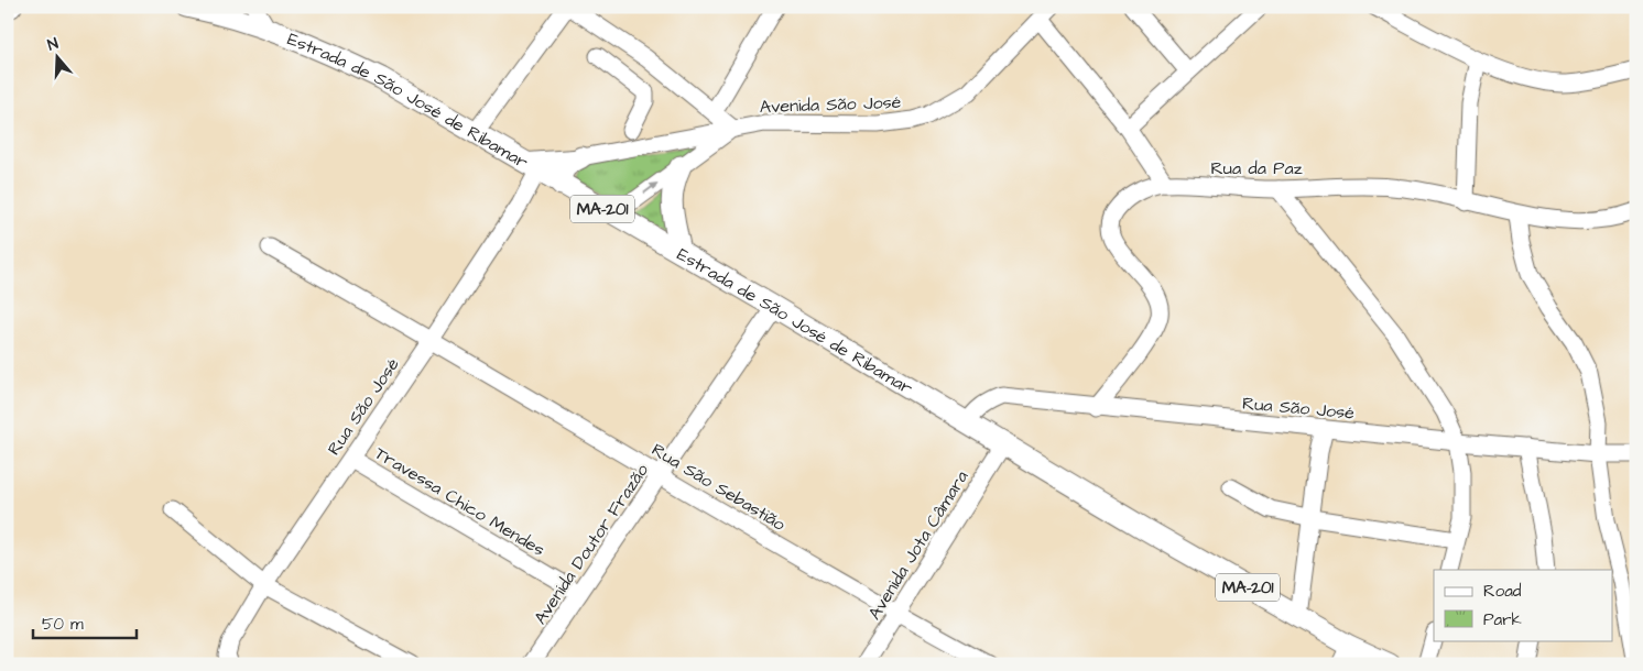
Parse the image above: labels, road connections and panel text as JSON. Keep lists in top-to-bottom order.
{
  "streets": {
    "main road": ["Estrada de São José de Ribamar", "MA-201"],
    "street": [
      "Avenida São José",
      "Rua da Paz",
      "Rua São José",
      "Rua São Sebastião",
      "Travessa Chico Mendes",
      "Avenida Doutor Frazão",
      "Avenida Jota Câmara"
    ]
  },
  "crossings": [
    ["Estrada de São José de Ribamar", "Avenida São José"],
    ["Estrada de São José de Ribamar", "Rua São José"],
    ["Estrada de São José de Ribamar", "Avenida Doutor Frazão"],
    ["Estrada de São José de Ribamar", "Avenida Jota Câmara"],
    ["Rua da Paz", "Rua São José"],
    ["Rua São José", "Rua São Sebastião"],
    ["Rua São José", "Travessa Chico Mendes"],
    ["Rua São Sebastião", "Avenida Doutor Frazão"],
    ["Rua São Sebastião", "Avenida Jota Câmara"],
    ["Travessa Chico Mendes", "Avenida Doutor Frazão"]
  ],
  "legend": ["Road", "Park"],
  "scale_bar": "50 m",
  "north": "top"
}
